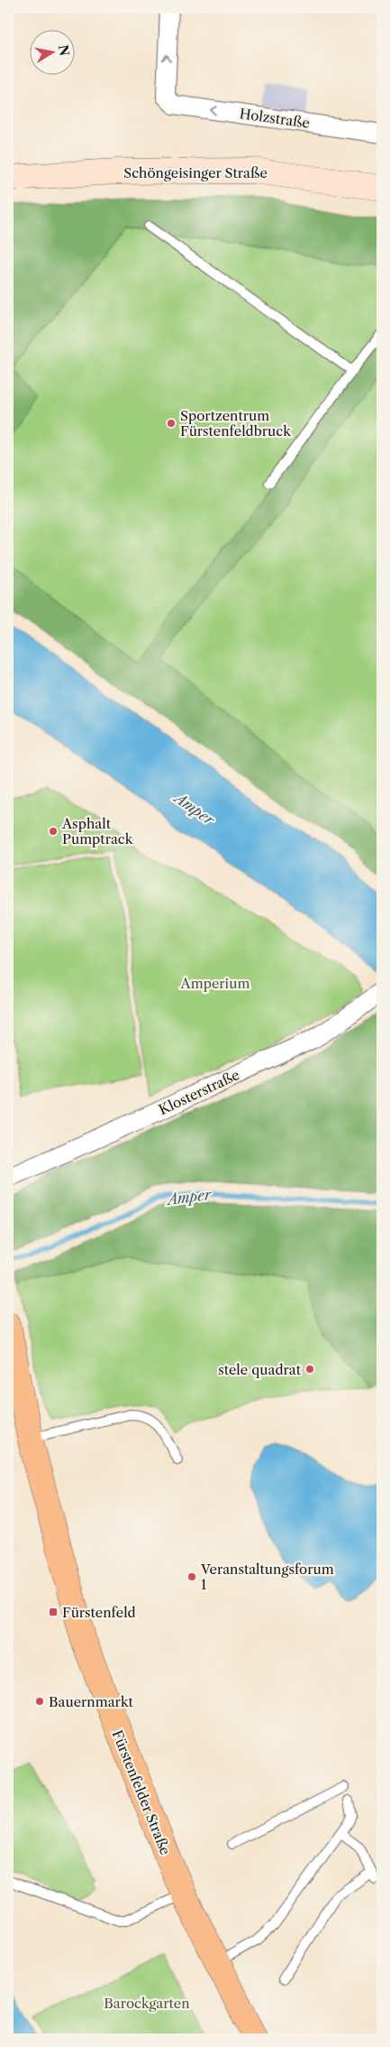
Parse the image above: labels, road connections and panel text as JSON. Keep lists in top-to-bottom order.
{
  "streets": {
    "main road": ["Fürstenfelder Straße"],
    "street": ["Holzstraße", "Schöngeisinger Straße", "Klosterstraße"]
  },
  "water": ["Amper"],
  "parks": ["Amperium", "Barockgarten"],
  "places": {
    "other": [
      "Sportzentrum Fürstenfeldbruck",
      "Asphalt Pumptrack",
      "stele quadrat",
      "Veranstaltungsforum 1",
      "Bauernmarkt"
    ],
    "transit": ["Fürstenfeld"]
  },
  "north": "right"
}
